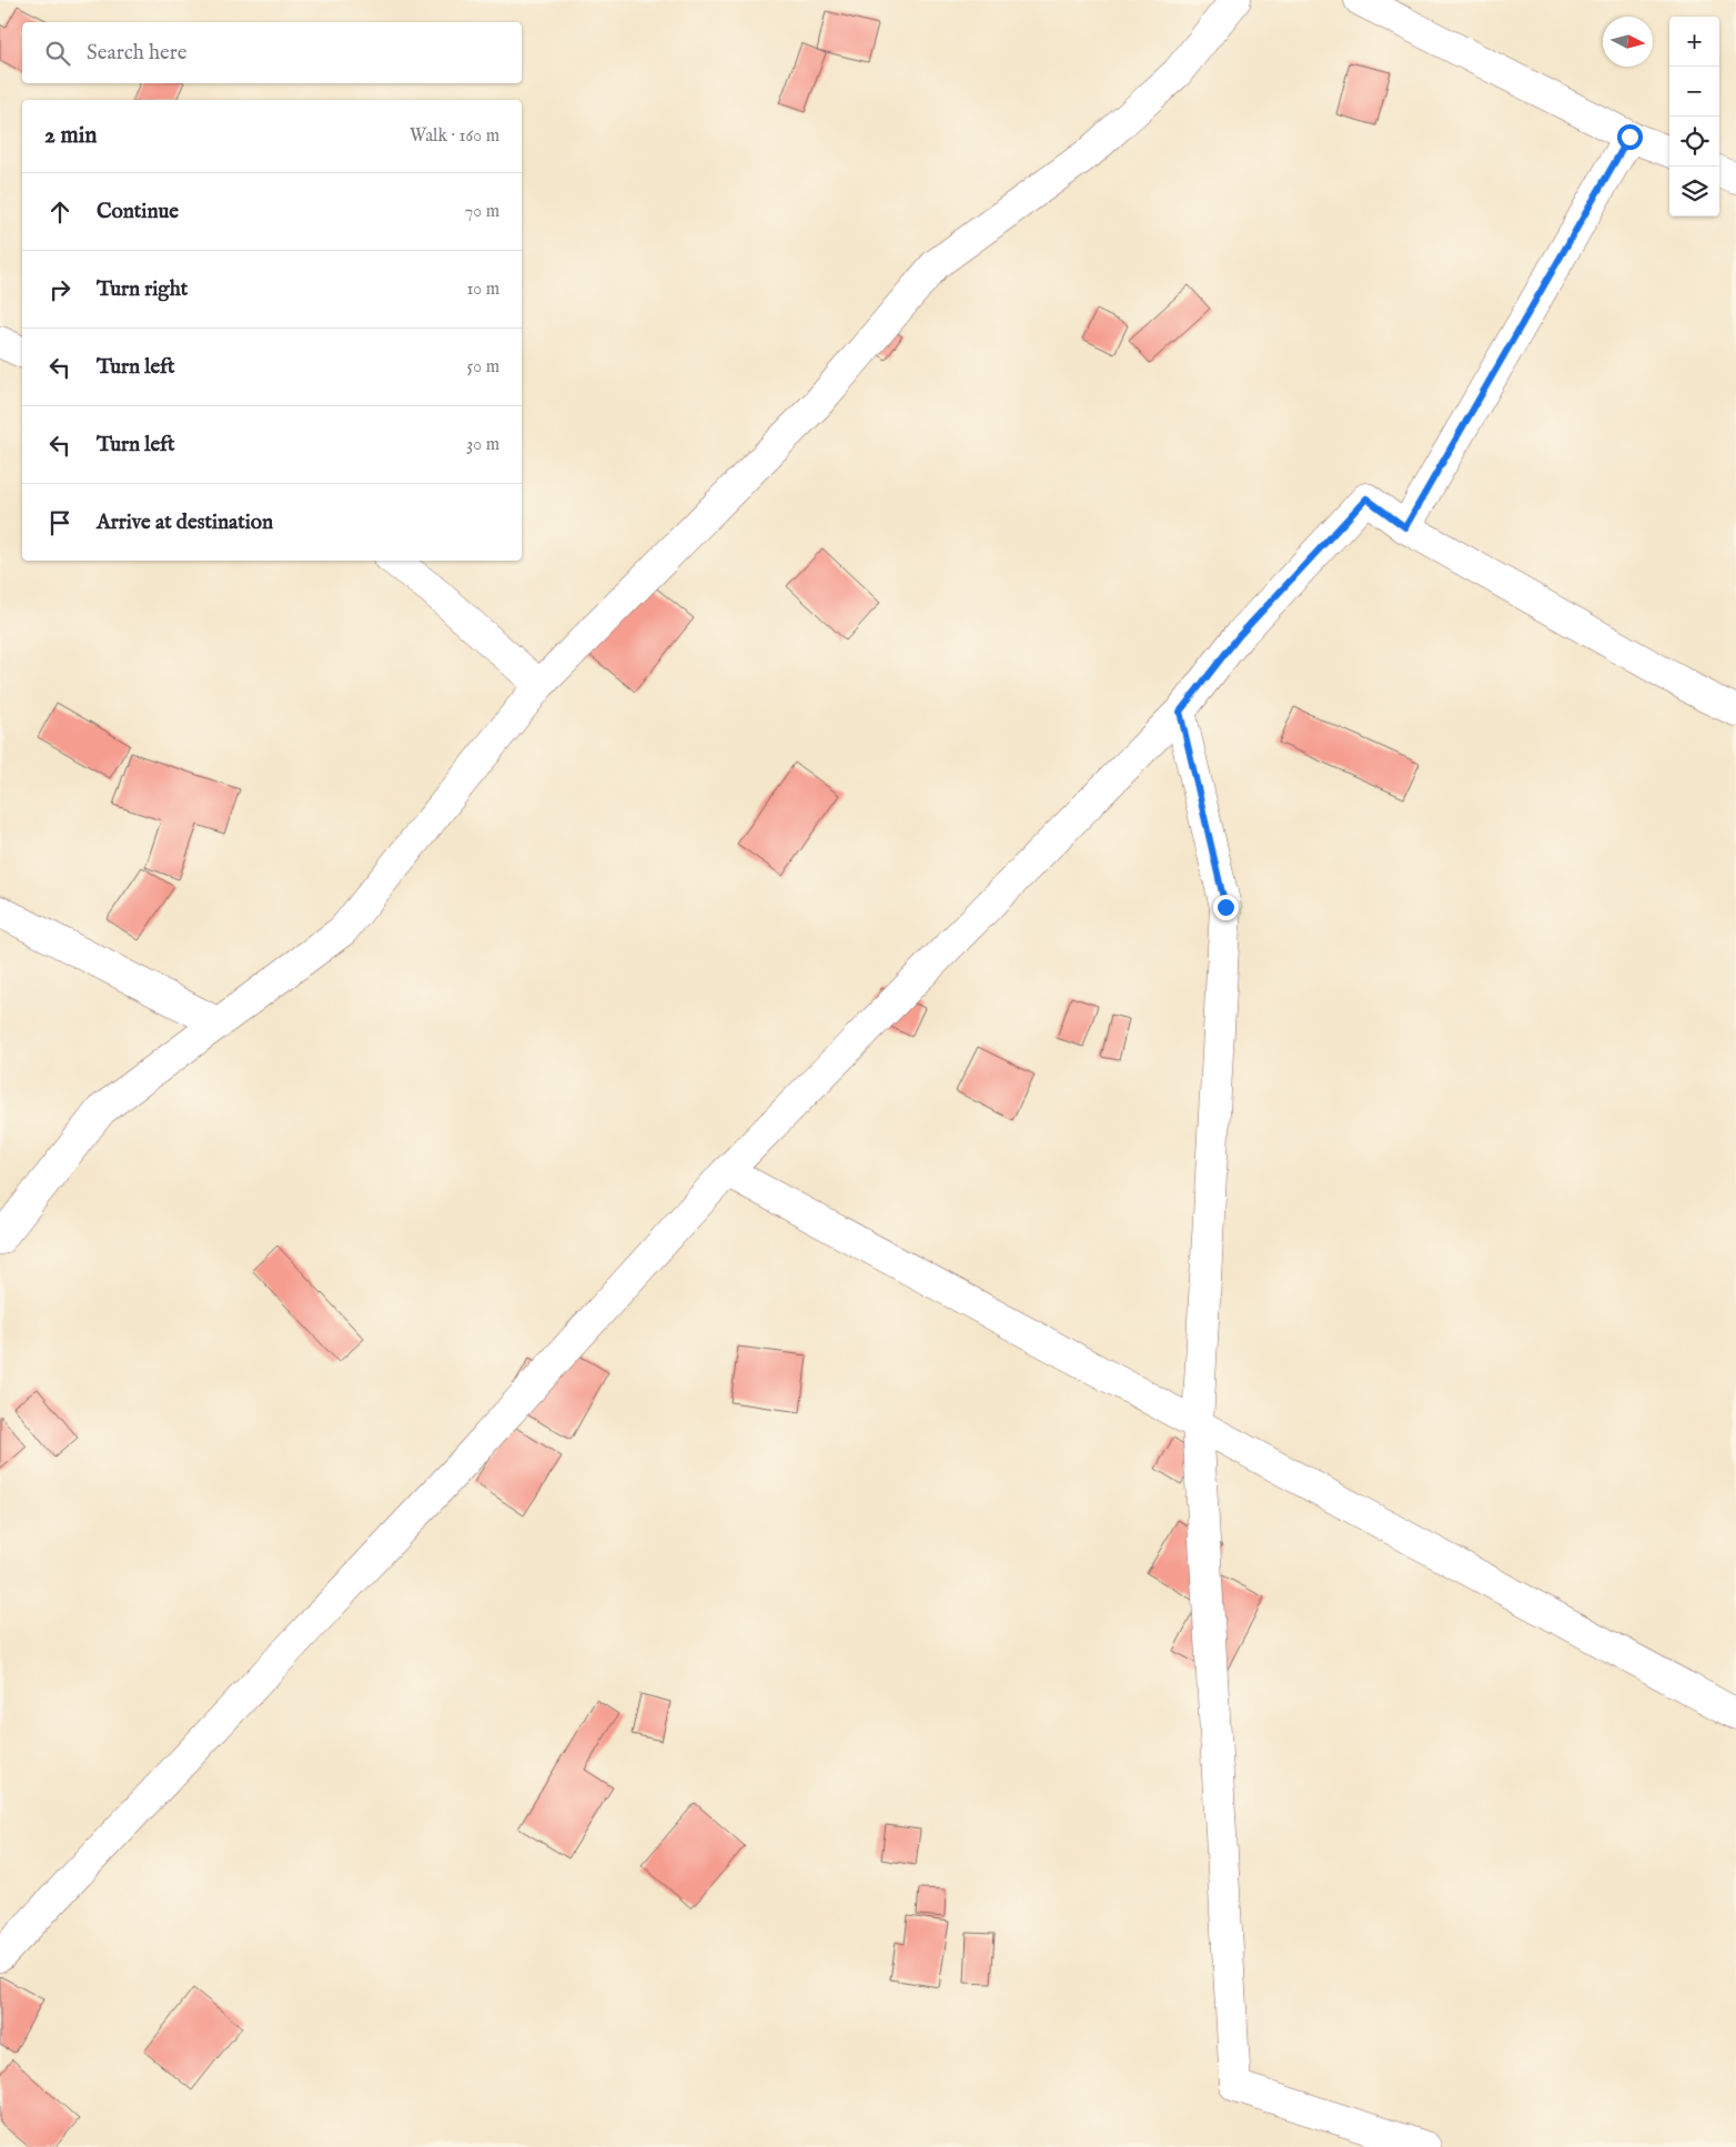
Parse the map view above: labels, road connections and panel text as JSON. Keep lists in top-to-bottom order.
{
  "north": "right",
  "page": {
    "map_buttons": ["+", "−"],
    "search": "Search here",
    "heading": ["2 min", "Walk · 160 m"],
    "list": [
      ["Continue", "70 m"],
      ["Turn right", "10 m"],
      ["Turn left", "50 m"],
      ["Turn left", "30 m"],
      "Arrive at destination"
    ]
  }
}
